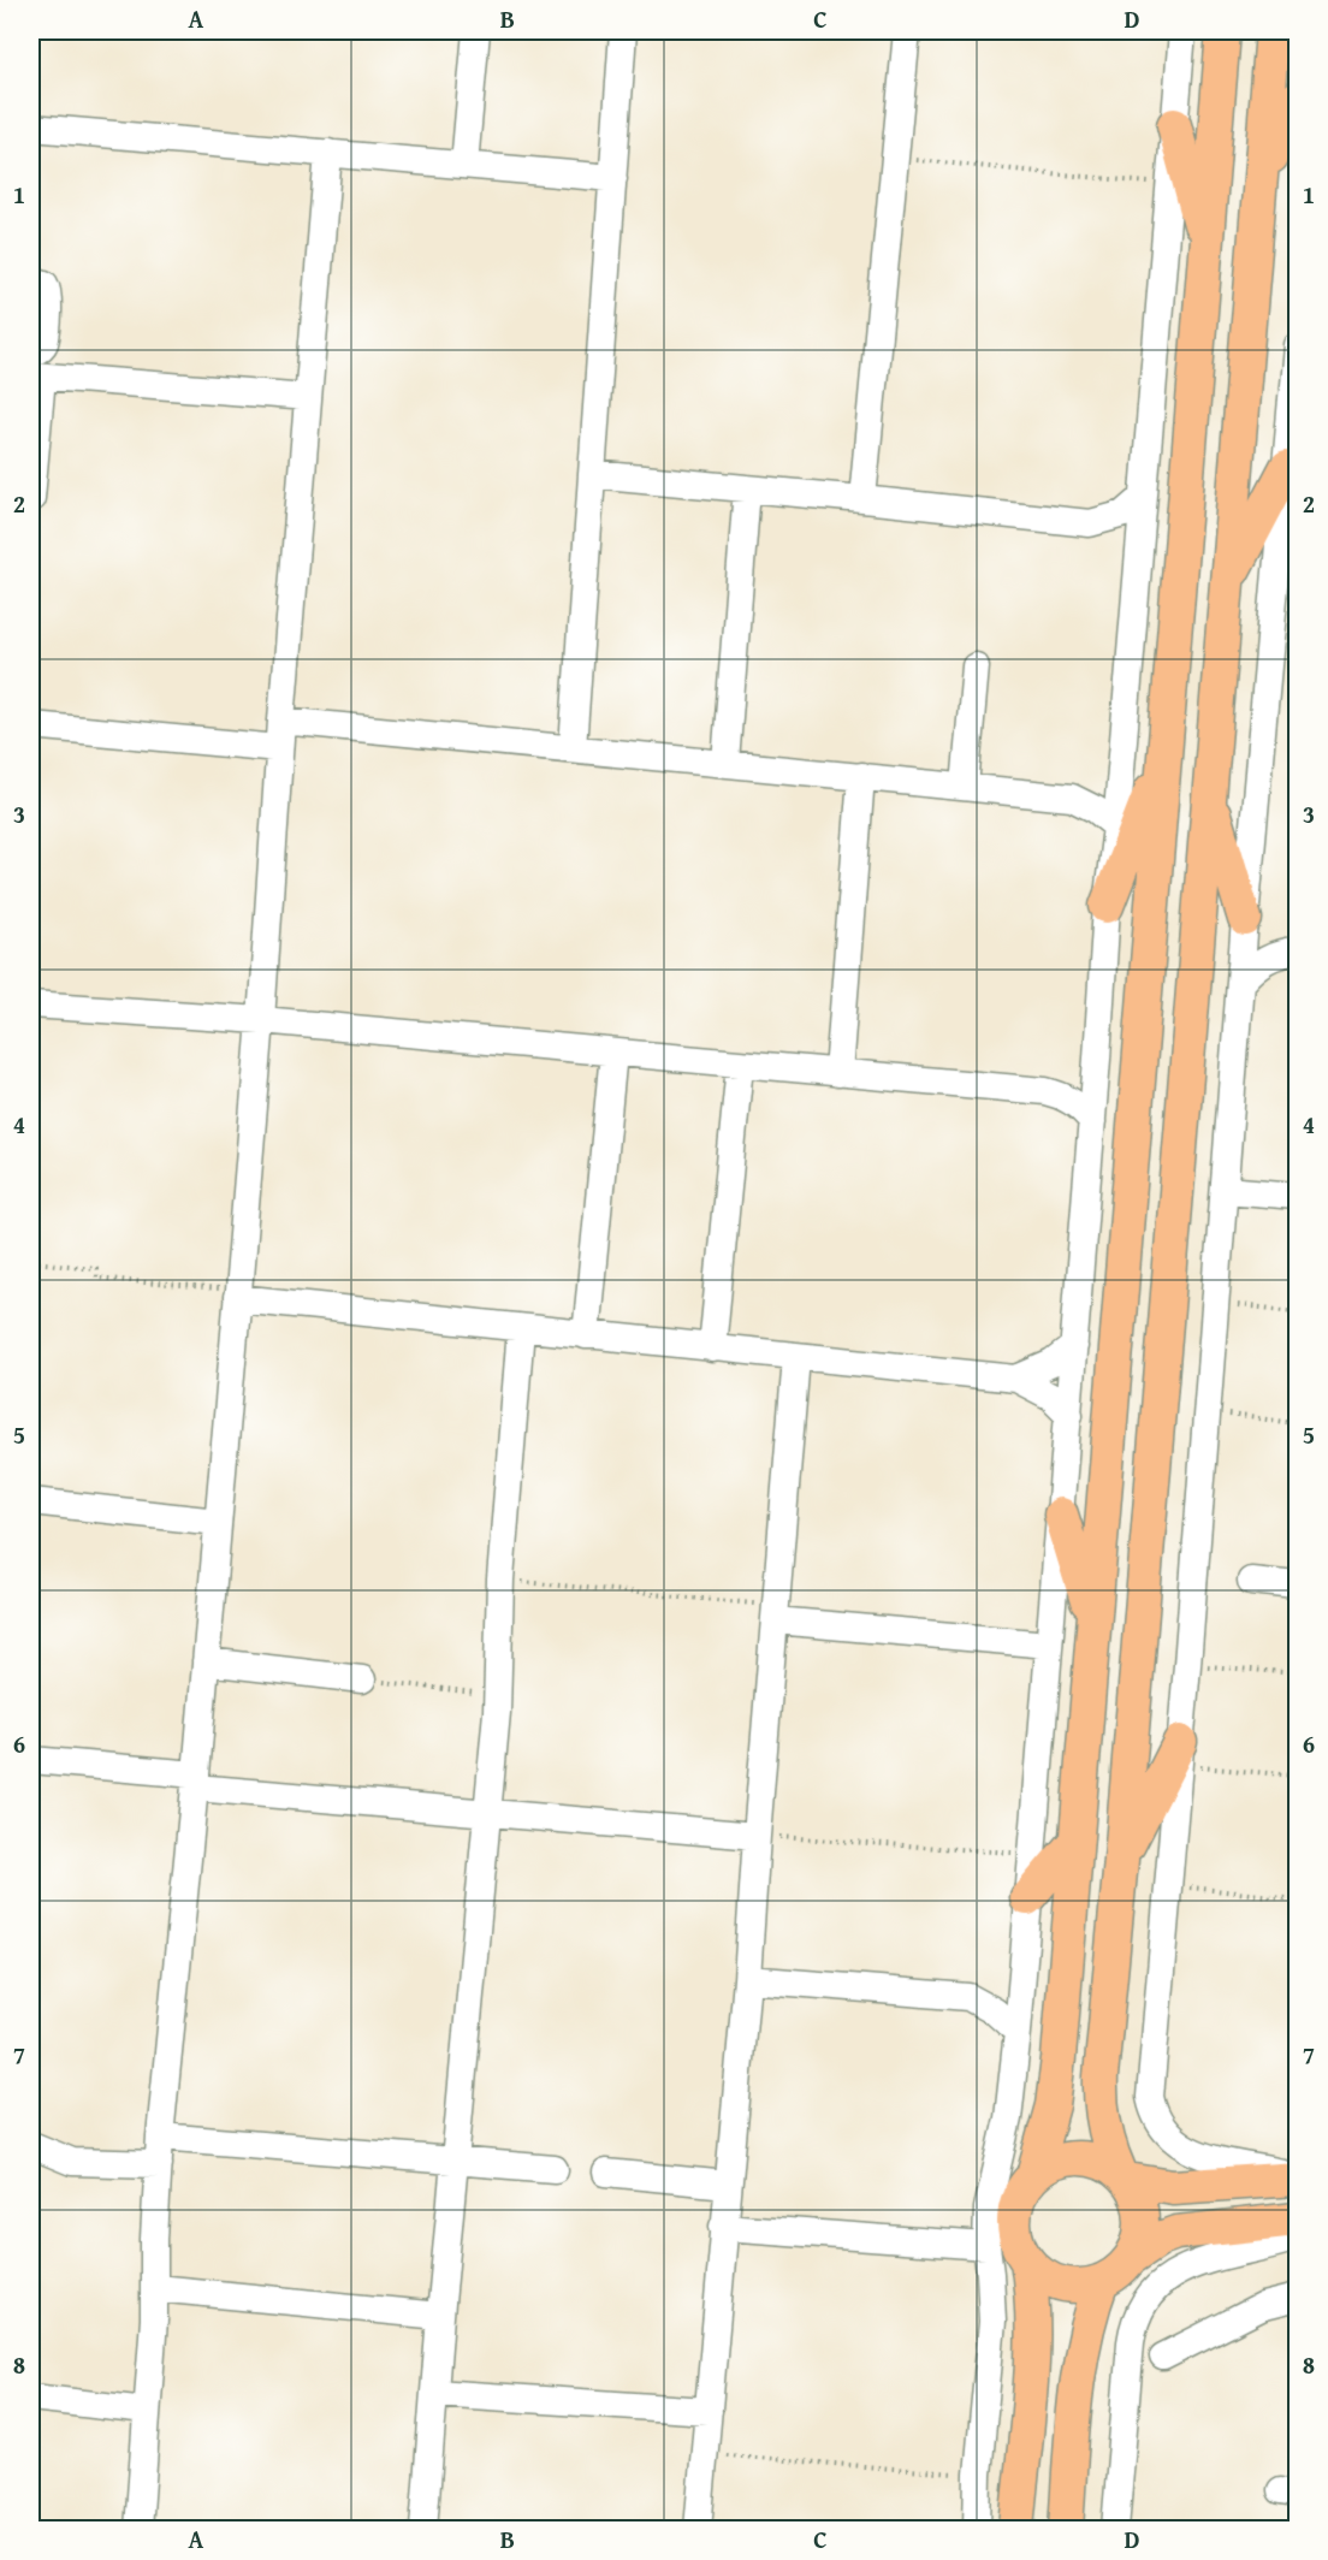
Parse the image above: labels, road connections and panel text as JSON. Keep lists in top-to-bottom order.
{
  "grid": {
    "columns": [
      "A",
      "B",
      "C",
      "D"
    ],
    "rows": [
      "1",
      "2",
      "3",
      "4",
      "5",
      "6",
      "7",
      "8"
    ]
  }
}
